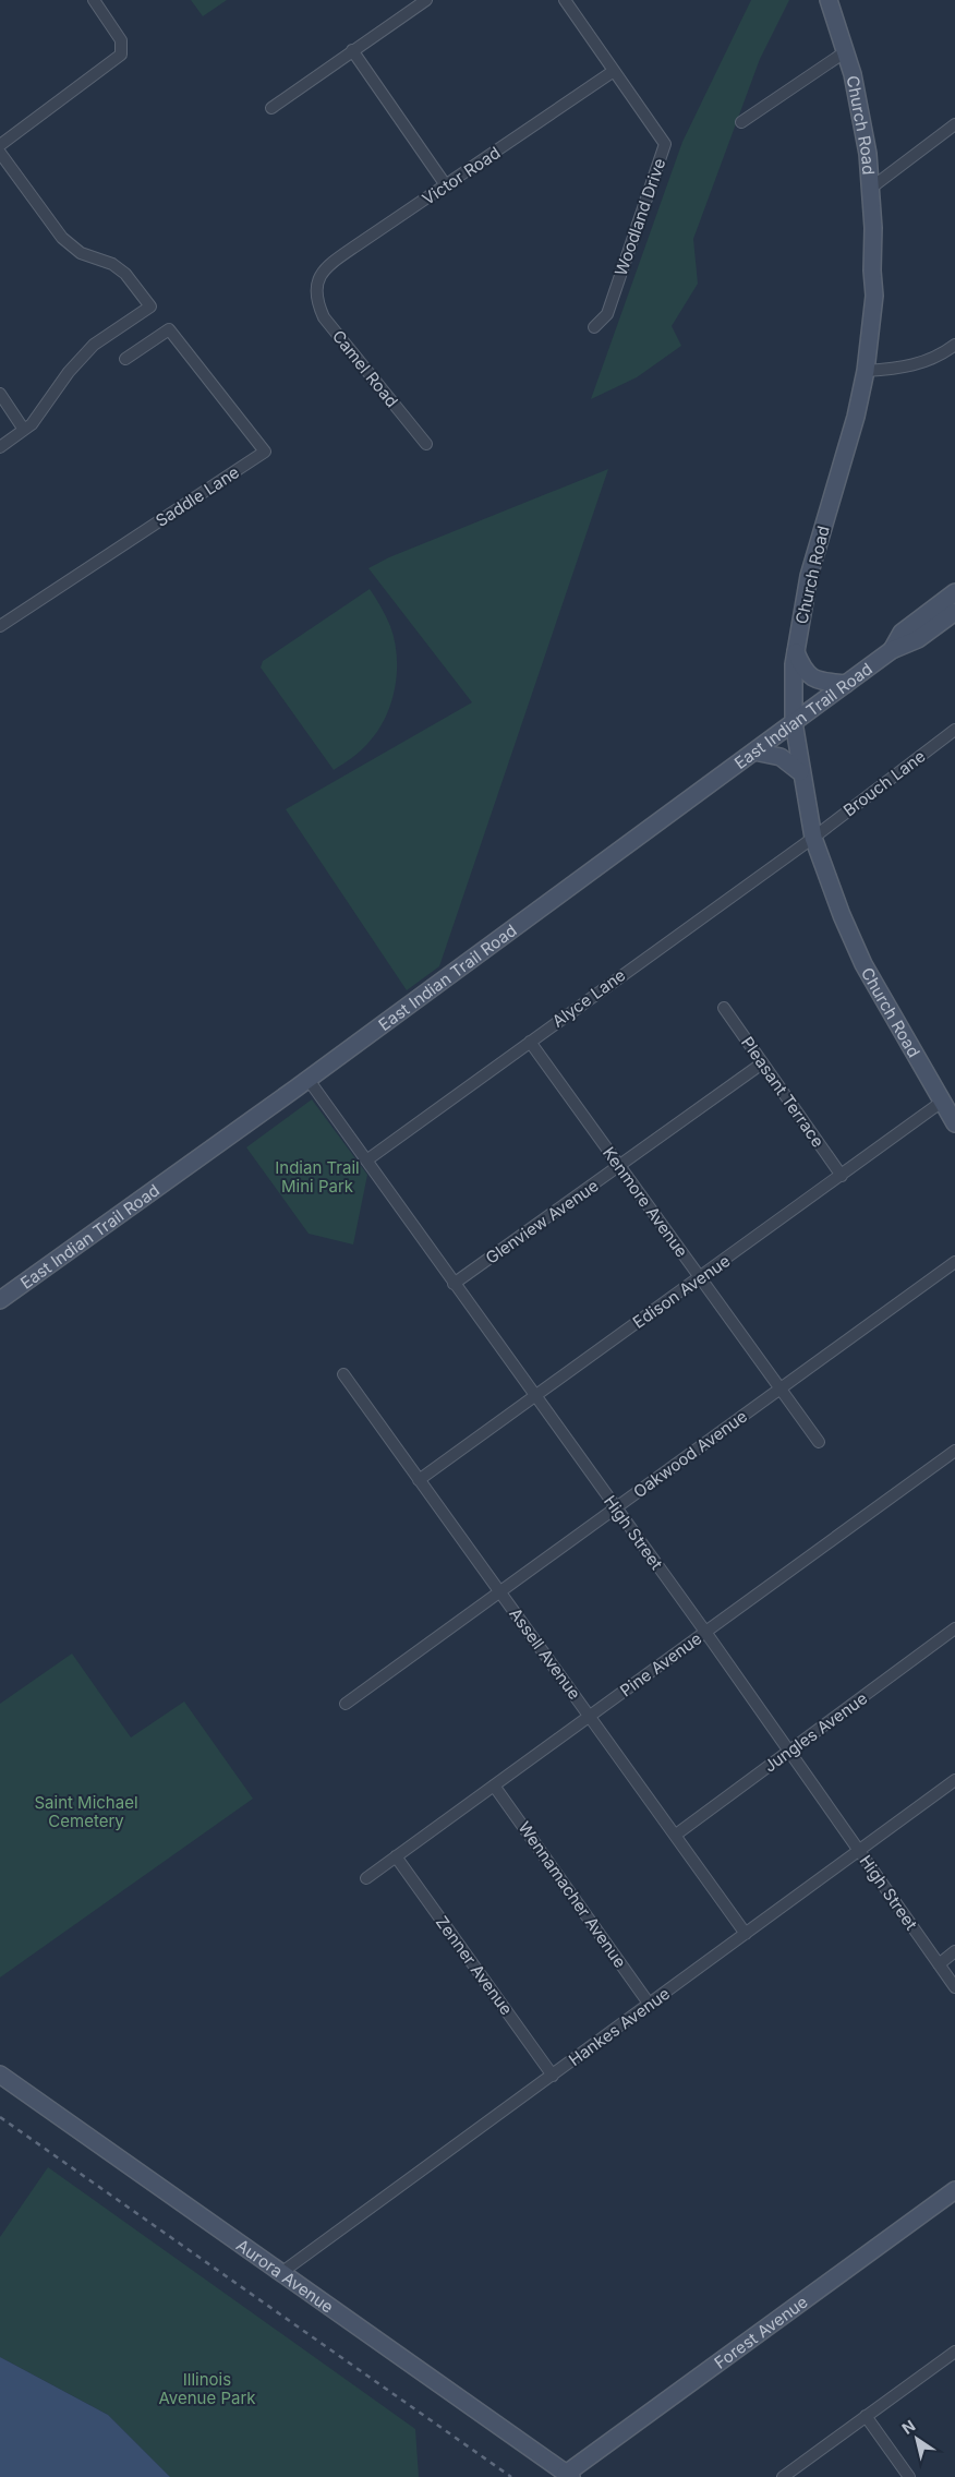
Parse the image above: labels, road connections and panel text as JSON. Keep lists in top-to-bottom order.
{
  "streets": {
    "main road": [
      "Church Road",
      "East Indian Trail Road",
      "Aurora Avenue",
      "Forest Avenue"
    ],
    "street": [
      "Victor Road",
      "Woodland Drive",
      "Camel Road",
      "Saddle Lane",
      "Brouch Lane",
      "Alyce Lane",
      "Pleasant Terrace",
      "Kenmore Avenue",
      "Glenview Avenue",
      "Edison Avenue",
      "Oakwood Avenue",
      "High Street",
      "Assell Avenue",
      "Pine Avenue",
      "Jungles Avenue",
      "Wennamacher Avenue",
      "Zenner Avenue",
      "Hankes Avenue"
    ]
  },
  "crossings": [
    ["Church Road", "East Indian Trail Road"],
    ["Church Road", "Brouch Lane"],
    ["Church Road", "Alyce Lane"],
    ["Church Road", "Edison Avenue"],
    ["Victor Road", "Woodland Drive"],
    ["Victor Road", "Camel Road"],
    ["East Indian Trail Road", "High Street"],
    ["Brouch Lane", "Alyce Lane"],
    ["Alyce Lane", "Kenmore Avenue"],
    ["Alyce Lane", "High Street"],
    ["Pleasant Terrace", "Glenview Avenue"],
    ["Pleasant Terrace", "Edison Avenue"],
    ["Kenmore Avenue", "Glenview Avenue"],
    ["Kenmore Avenue", "Edison Avenue"],
    ["Kenmore Avenue", "Oakwood Avenue"],
    ["Glenview Avenue", "High Street"],
    ["Edison Avenue", "High Street"],
    ["Edison Avenue", "Assell Avenue"],
    ["Oakwood Avenue", "High Street"],
    ["Oakwood Avenue", "Assell Avenue"],
    ["High Street", "Pine Avenue"],
    ["High Street", "Jungles Avenue"],
    ["High Street", "Hankes Avenue"],
    ["Assell Avenue", "Pine Avenue"],
    ["Assell Avenue", "Jungles Avenue"],
    ["Assell Avenue", "Hankes Avenue"],
    ["Pine Avenue", "Wennamacher Avenue"],
    ["Pine Avenue", "Zenner Avenue"],
    ["Wennamacher Avenue", "Hankes Avenue"],
    ["Zenner Avenue", "Hankes Avenue"],
    ["Hankes Avenue", "Aurora Avenue"],
    ["Aurora Avenue", "Forest Avenue"]
  ],
  "parks": ["Indian Trail Mini Park", "Saint Michael Cemetery", "Illinois Avenue Park"],
  "north": "top left"
}
